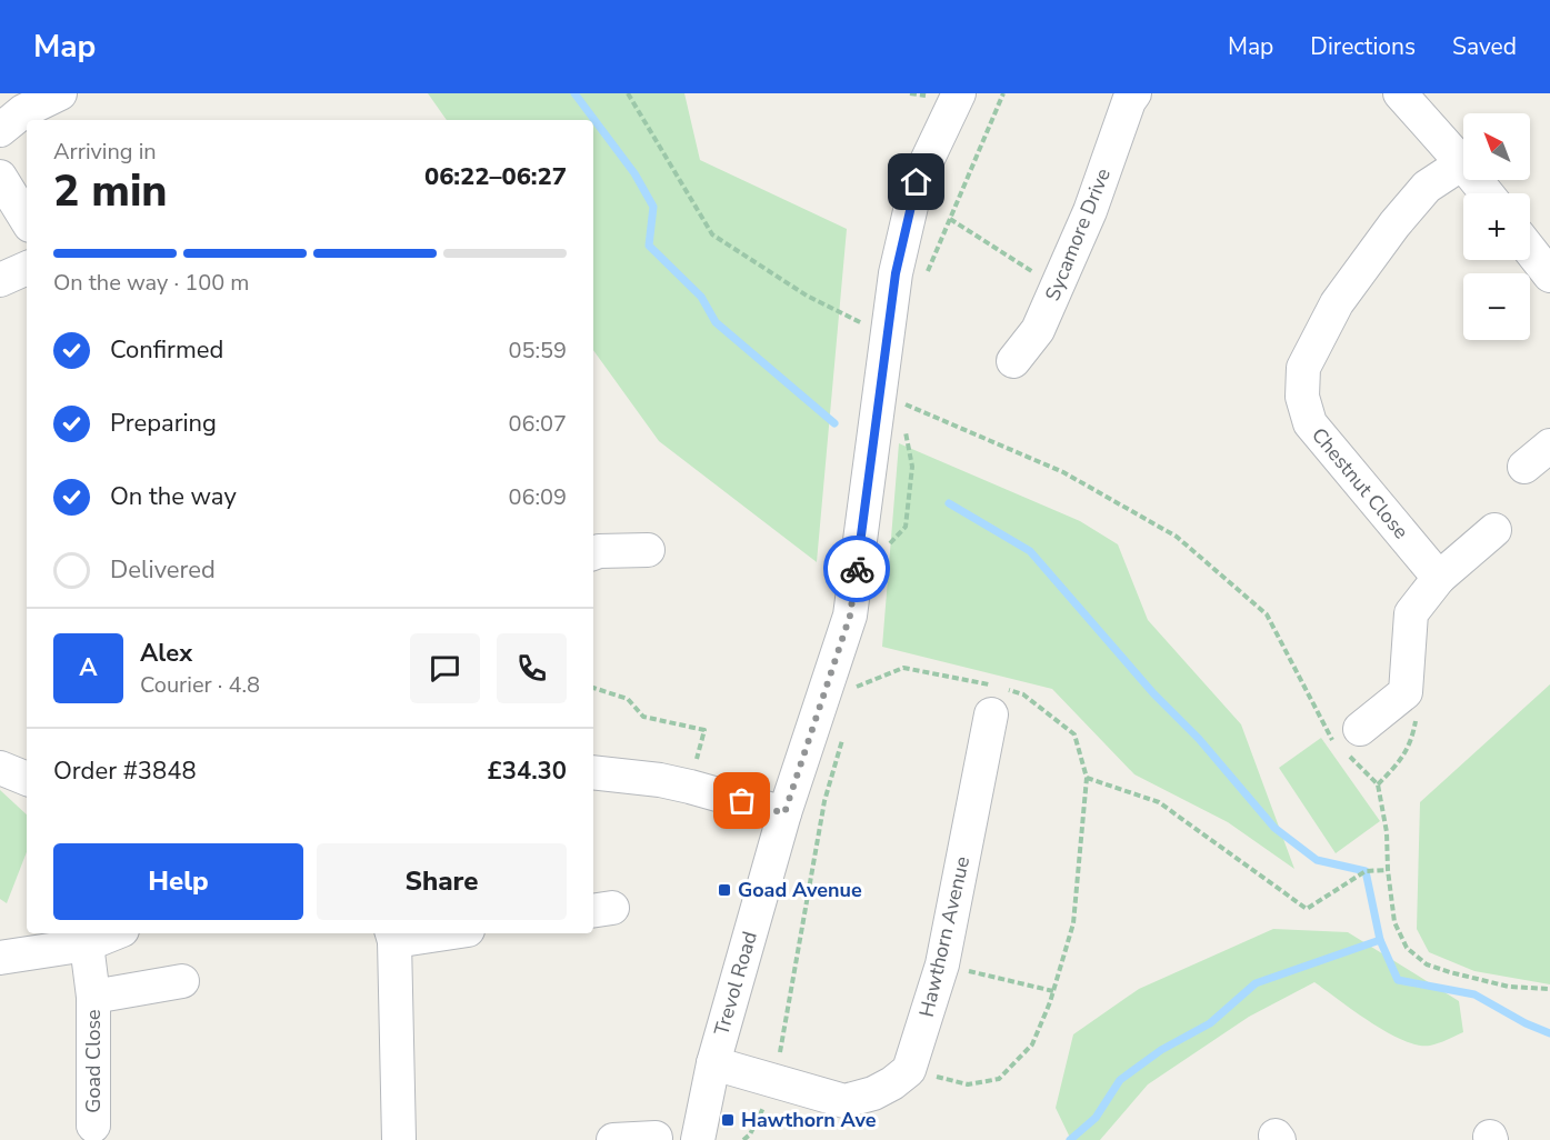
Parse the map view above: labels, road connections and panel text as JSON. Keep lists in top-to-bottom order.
{
  "streets": {
    "street": [
      "Sycamore Drive",
      "Chestnut Close",
      "Hawthorn Avenue",
      "Trevol Road",
      "Goad Close"
    ]
  },
  "places": {
    "transit": ["Goad Avenue", "Hawthorn Ave"]
  },
  "north": "top left",
  "page": {
    "header": "Map",
    "nav": ["Map", "Directions", "Saved"],
    "map_buttons": ["+", "−"],
    "heading": ["2 min", "Arriving in", "06:22–06:27"],
    "panel": [
      "Alex",
      "Courier · 4.8",
      "Order #3848",
      "£34.30"
    ],
    "bar": "On the way · 100 m",
    "list": [
      ["Confirmed", "05:59"],
      ["Preparing", "06:07"],
      ["On the way", "06:09"],
      "Delivered"
    ],
    "round": "A",
    "buttons": ["Help", "Share"]
  }
}
